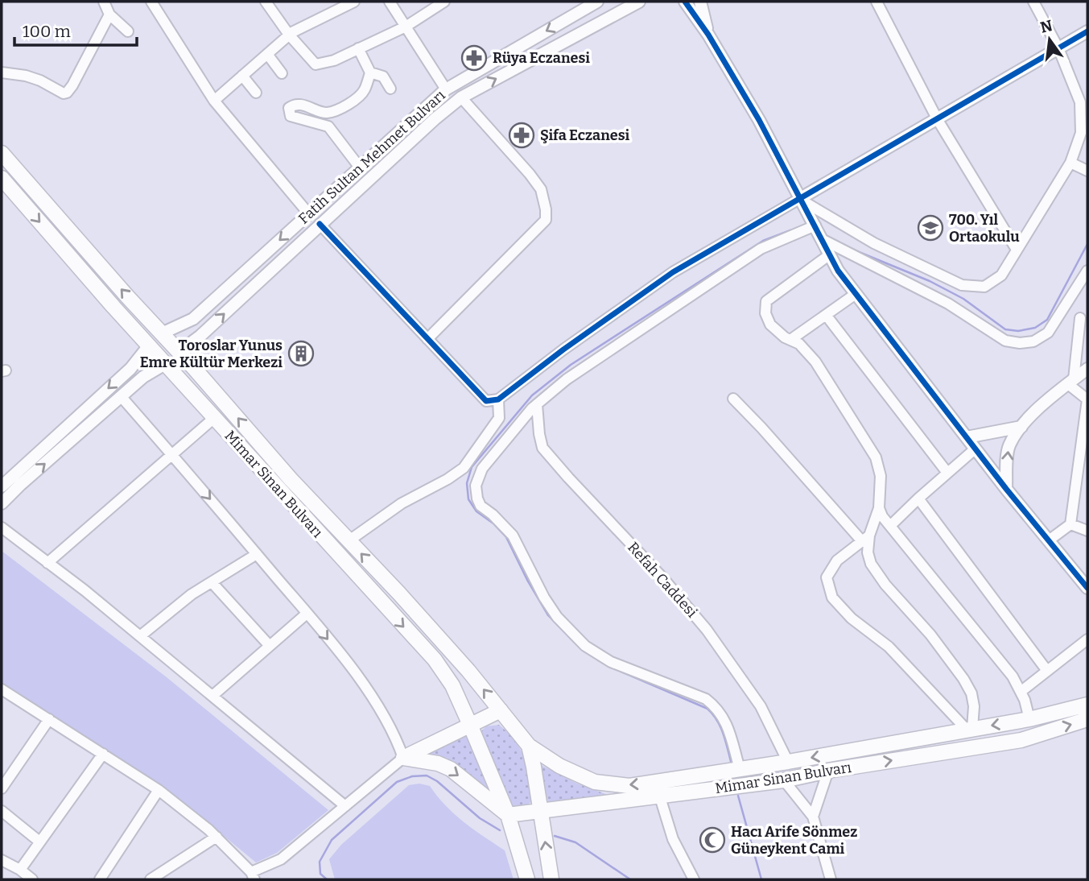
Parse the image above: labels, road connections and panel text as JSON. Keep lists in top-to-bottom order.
{
  "streets": {
    "main road": ["Mimar Sinan Bulvarı"],
    "street": ["Fatih Sultan Mehmet Bulvarı", "Refah Caddesi"]
  },
  "crossings": [
    ["Fatih Sultan Mehmet Bulvarı", "Mimar Sinan Bulvarı"],
    ["Mimar Sinan Bulvarı", "Refah Caddesi"]
  ],
  "places": {
    "pharmacy": ["Rüya Eczanesi", "Şifa Eczanesi"],
    "school or university": ["700. Yıl Ortaokulu"],
    "building": ["Toroslar Yunus Emre Kültür Merkezi"],
    "mosque": ["Hacı Arife Sönmez Güneykent Cami"]
  },
  "scale_bar": "100 m",
  "north": "top"
}
